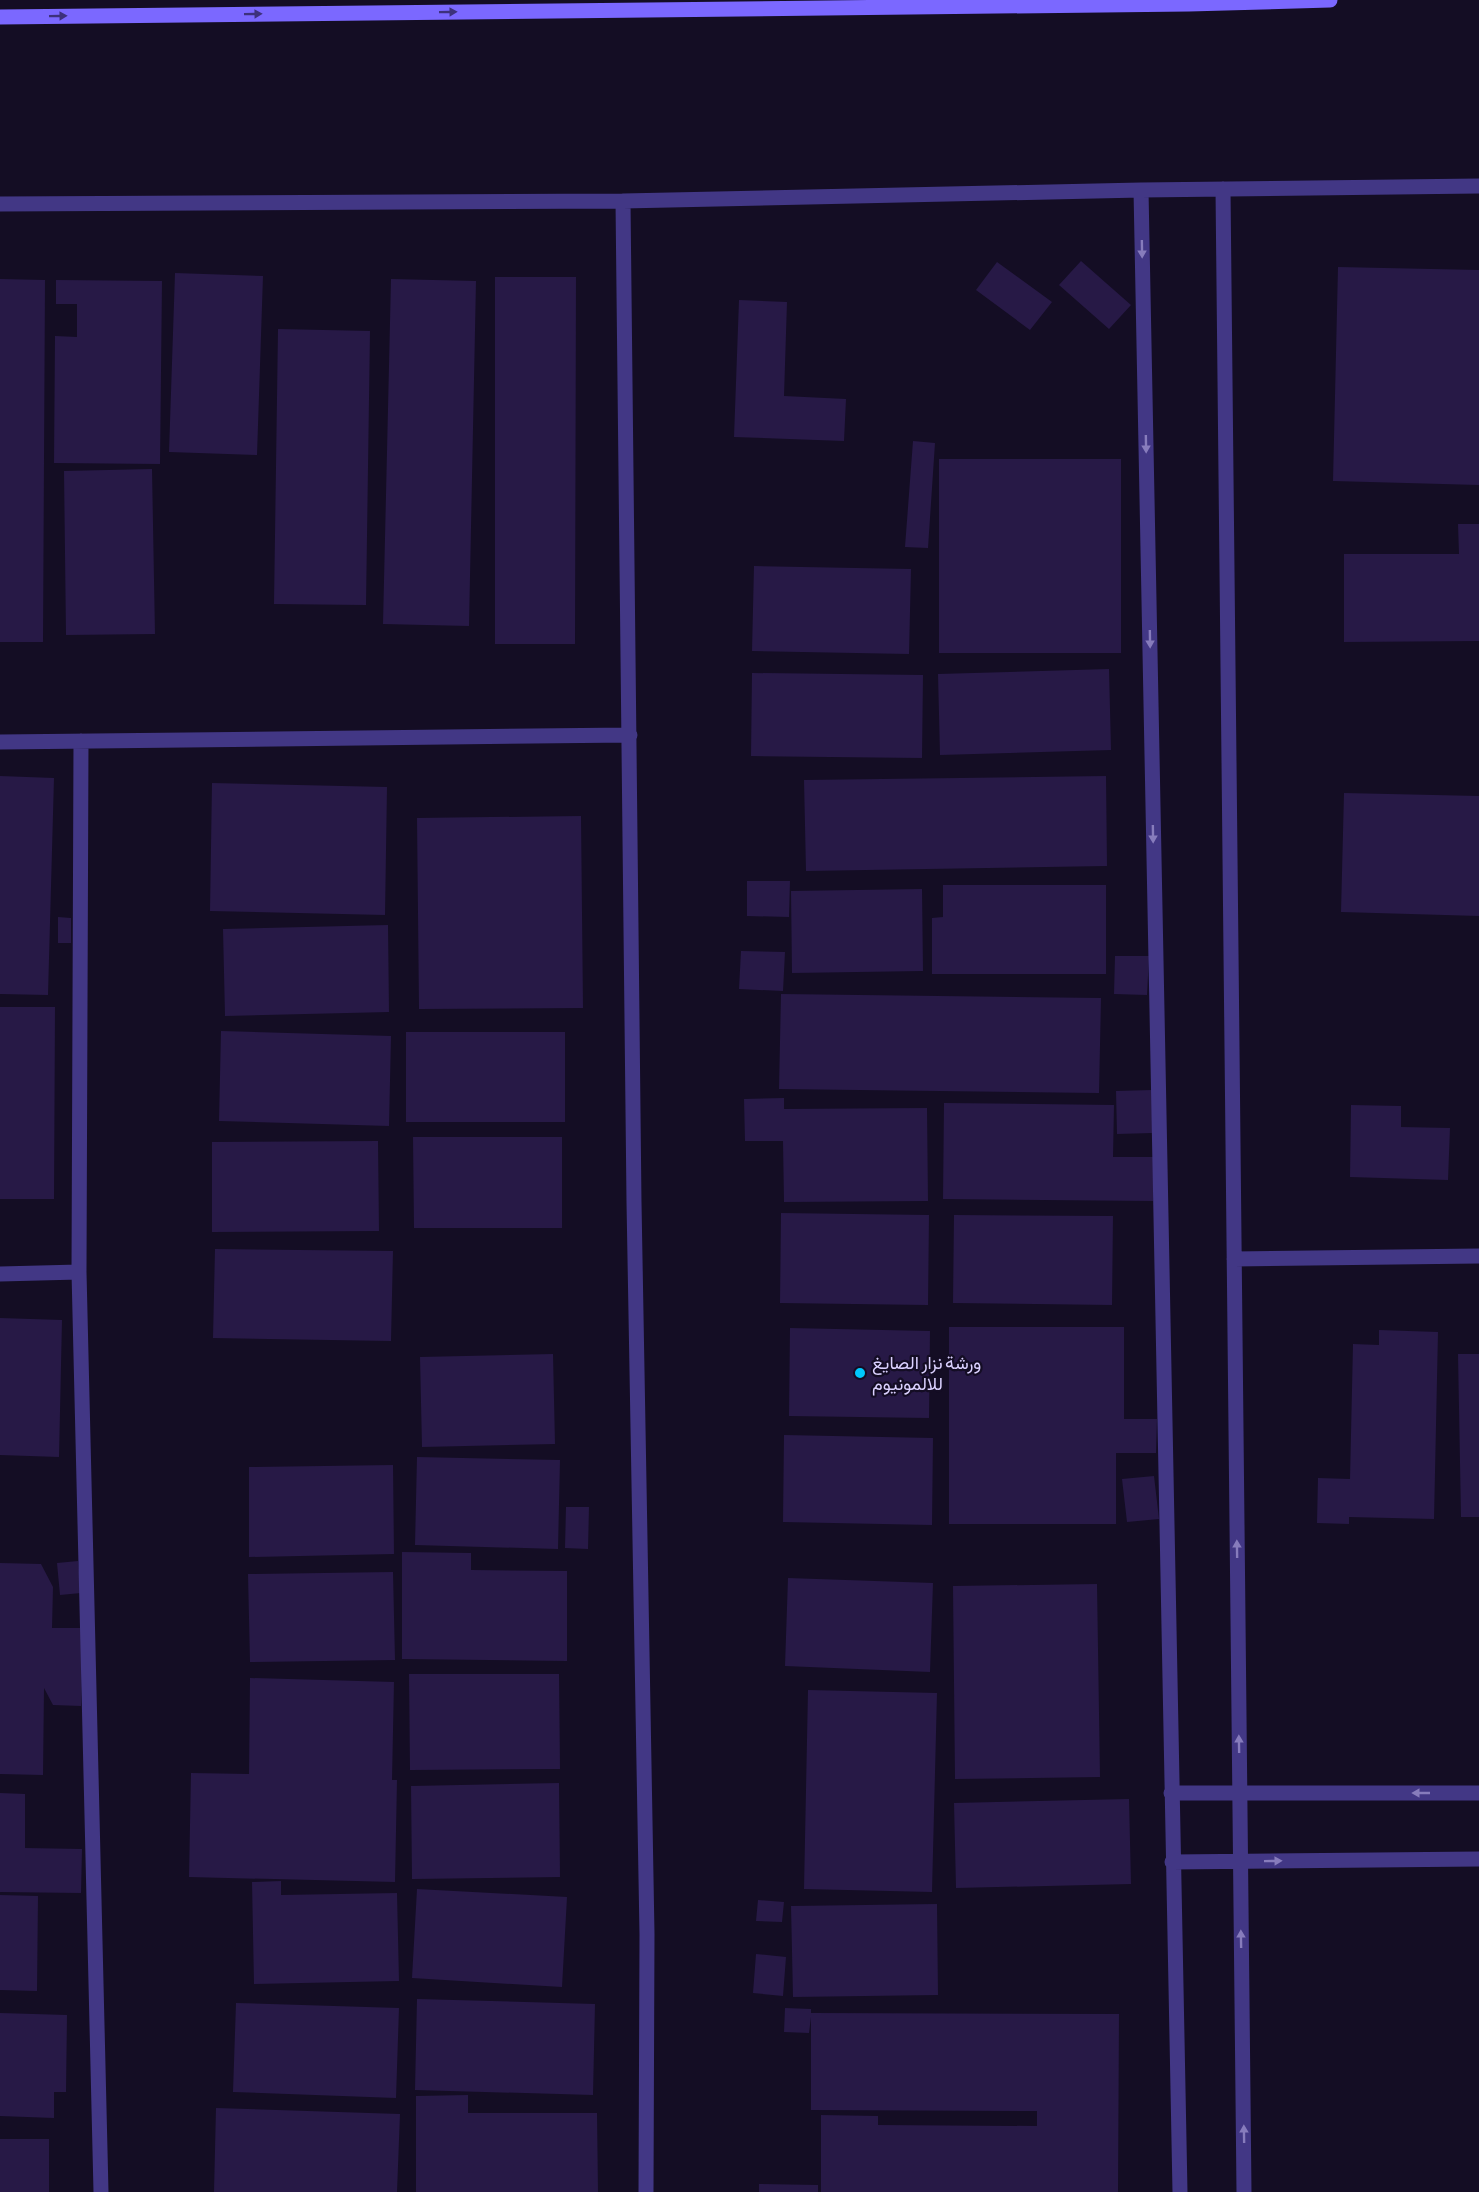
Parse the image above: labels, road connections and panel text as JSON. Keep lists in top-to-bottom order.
{
  "places": ["ورشة نزار الصايغ للالمونيوم"]
}
